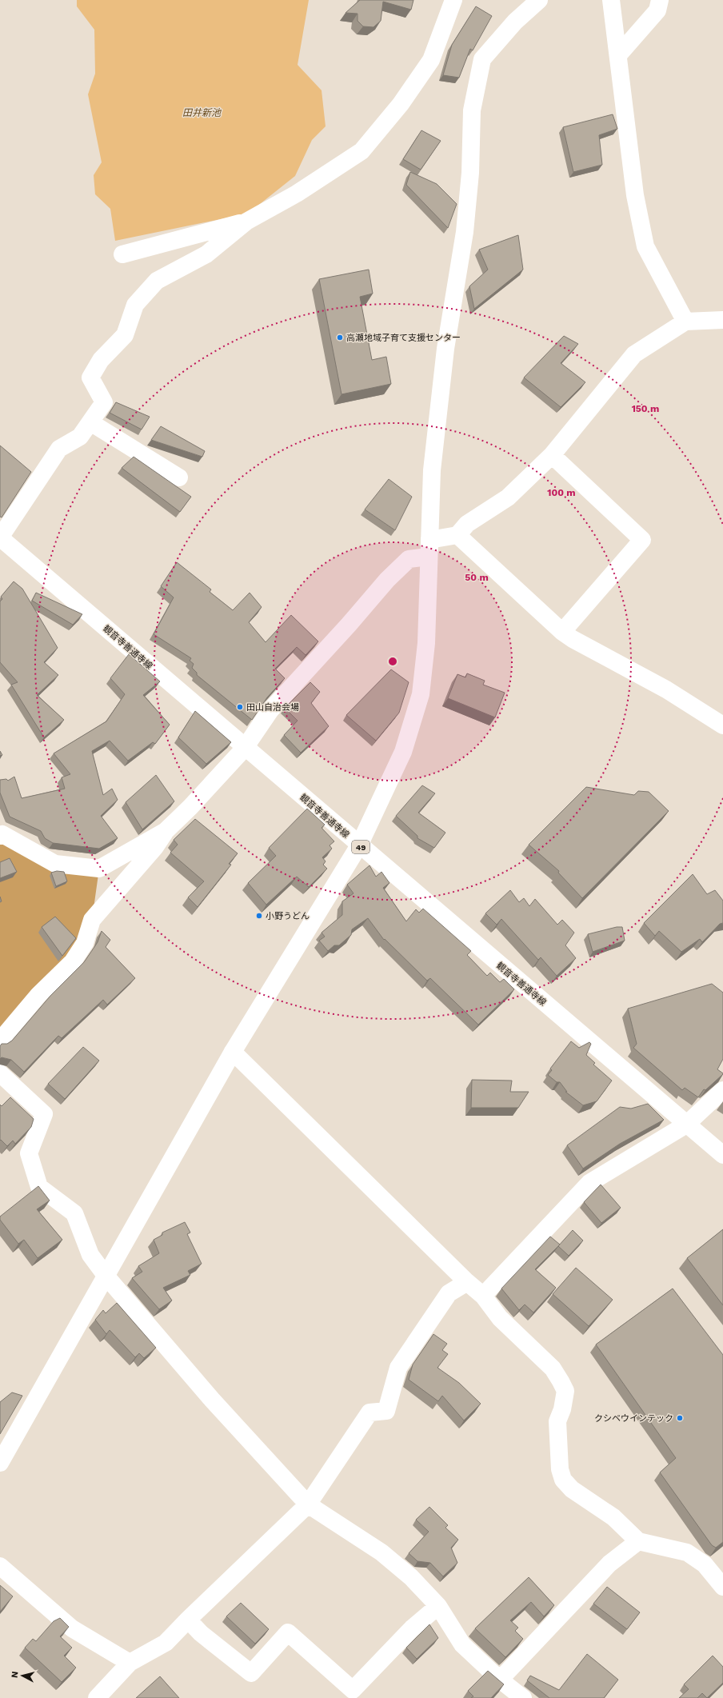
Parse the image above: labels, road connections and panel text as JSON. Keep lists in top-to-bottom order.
{
  "streets": {
    "street": ["観音寺善通寺線", "49"]
  },
  "water": ["田井新池"],
  "places": [
    "高瀬地域子育て支援センター",
    "田山自治会場",
    "小野うどん",
    "クシベウインテック"
  ],
  "north": "left",
  "rings": ["150 m", "100 m", "50 m"]
}
